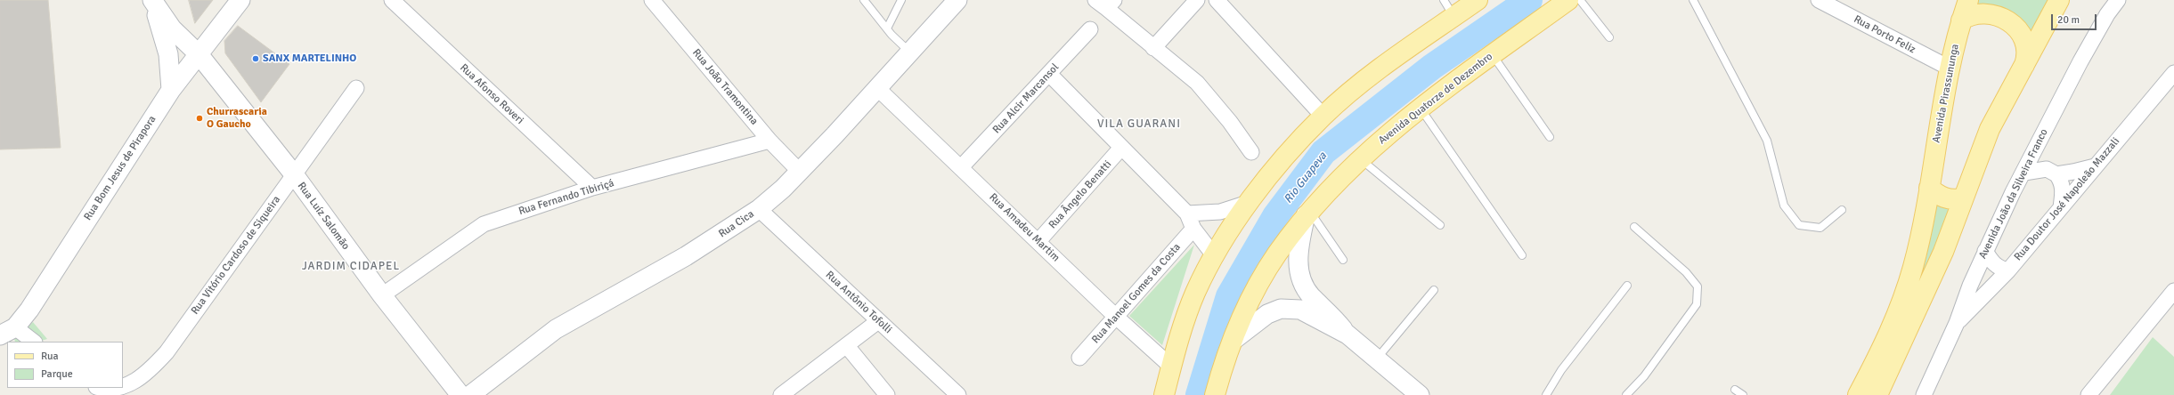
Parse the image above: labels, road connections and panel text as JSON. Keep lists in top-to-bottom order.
{
  "streets": {
    "main road": ["Avenida Pirassununga", "Avenida Quatorze de Dezembro"],
    "street": [
      "Rua Porto Feliz",
      "Rua João Tramontina",
      "Rua Afonso Roveri",
      "Rua Alcir Marcansol",
      "Rua Bom Jesus de Pirapora",
      "Avenida João da Silveira Franco",
      "Rua Ângelo Benatti",
      "Rua Fernando Tibiriçá",
      "Rua Doutor José Napoleão Mazzali",
      "Rua Luíz Salomão",
      "Rua Cica",
      "Rua Amadeu Martim",
      "Rua Vitório Cardoso de Siqueira",
      "Rua Manoel Gomes da Costa",
      "Rua Antônio Tofolli"
    ]
  },
  "crossings": [
    ["Rua Porto Feliz", "Avenida Pirassununga"],
    ["Rua João Tramontina", "Rua Fernando Tibiriçá"],
    ["Rua João Tramontina", "Rua Cica"],
    ["Rua Afonso Roveri", "Rua Fernando Tibiriçá"],
    ["Rua Alcir Marcansol", "Rua Amadeu Martim"],
    ["Rua Bom Jesus de Pirapora", "Rua Luíz Salomão"],
    ["Avenida João da Silveira Franco", "Rua Doutor José Napoleão Mazzali"],
    ["Rua Ângelo Benatti", "Rua Amadeu Martim"],
    ["Rua Fernando Tibiriçá", "Rua Luíz Salomão"],
    ["Rua Luíz Salomão", "Rua Vitório Cardoso de Siqueira"],
    ["Rua Cica", "Rua Amadeu Martim"],
    ["Rua Cica", "Rua Antônio Tofolli"],
    ["Rua Amadeu Martim", "Rua Manoel Gomes da Costa"]
  ],
  "districts": ["VILA GUARANI", "JARDIM CIDAPEL"],
  "water": ["Rio Guapeva"],
  "places": ["SANX MARTELINHO", "Churrascaria O Gaucho"],
  "legend": ["Rua", "Parque"],
  "scale_bar": "20 m"
}
